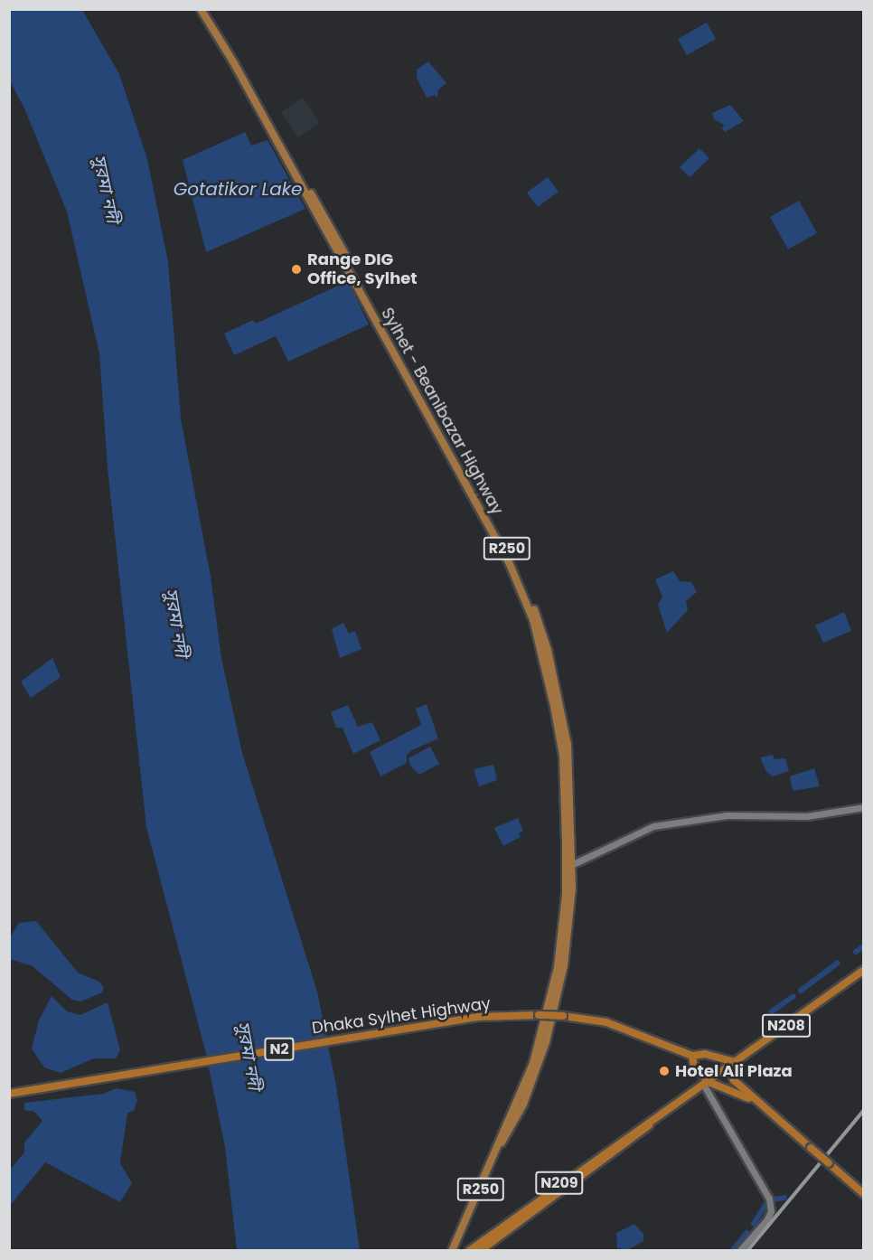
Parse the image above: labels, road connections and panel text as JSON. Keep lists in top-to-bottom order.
{
  "streets": {
    "highway": [
      "Dhaka Sylhet Highway",
      "N208",
      "N2",
      "N209"
    ],
    "main road": ["Sylhet - Beanibazar Highway", "R250"]
  },
  "crossings": [
    ["Sylhet - Beanibazar Highway", "R250"],
    ["Dhaka Sylhet Highway", "N2"],
    ["N208", "N2"],
    ["N208", "N209"]
  ],
  "water": ["সুরমা নদী", "Gotatikor Lake"],
  "places": ["Range DIG Office, Sylhet", "Hotel Ali Plaza"]
}
